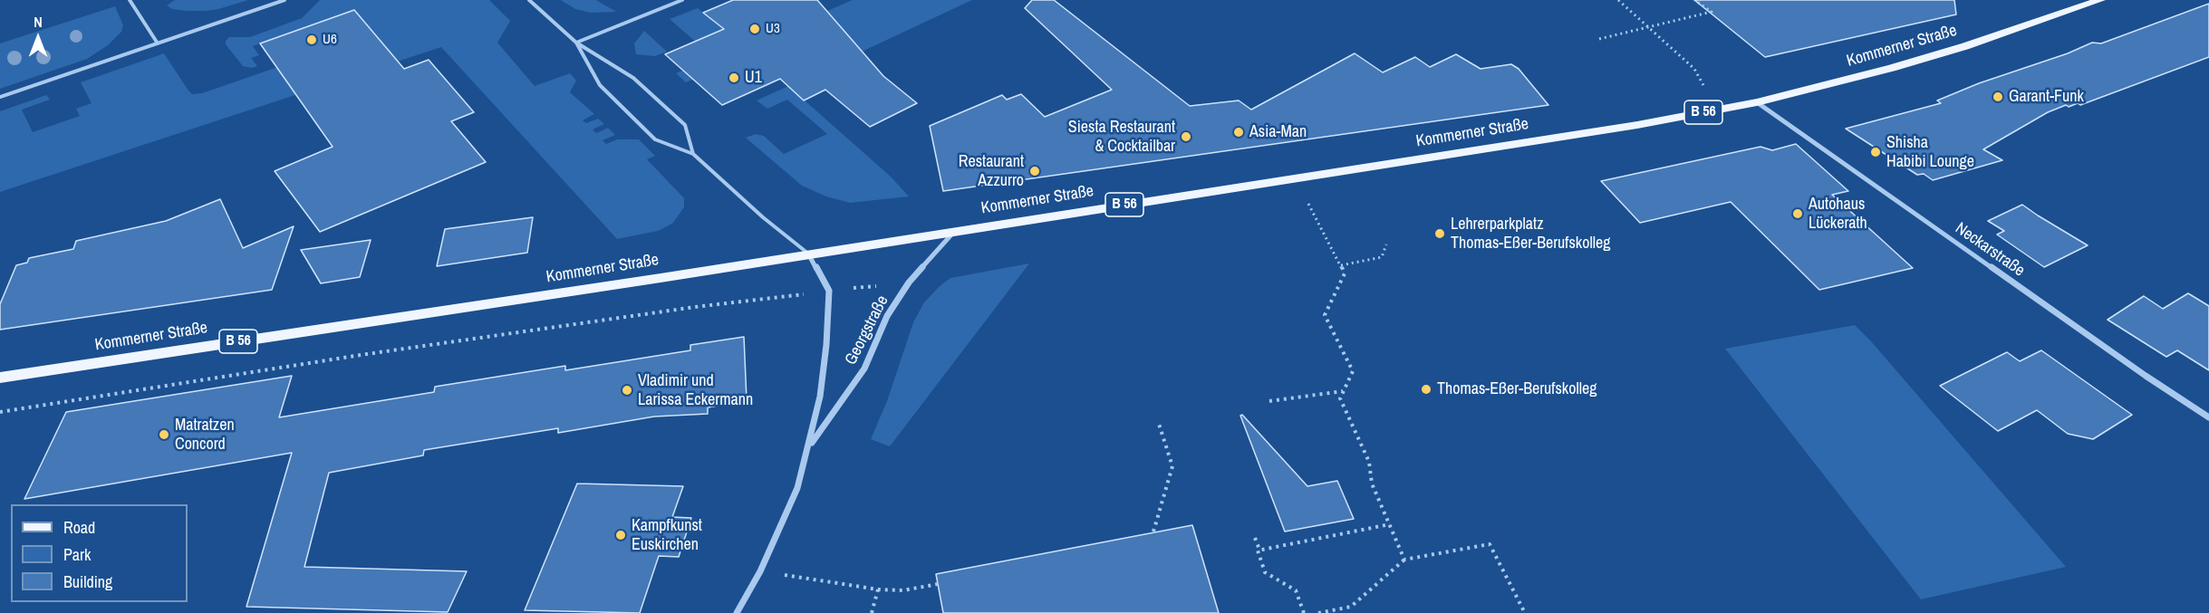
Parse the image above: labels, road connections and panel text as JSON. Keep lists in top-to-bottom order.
{
  "streets": {
    "main road": ["Kommerner Straße", "B 56"],
    "street": ["Neckarstraße", "Georgstraße"]
  },
  "crossings": [
    ["Kommerner Straße", "Neckarstraße"],
    ["Kommerner Straße", "Georgstraße"]
  ],
  "places": [
    "U3",
    "U6",
    "U1",
    "Garant-Funk",
    "Asia-Man",
    "Siesta Restaurant & Cocktailbar",
    "Shisha Habibi Lounge",
    "Restaurant Azzurro",
    "Autohaus Lückerath",
    "Lehrerparkplatz Thomas-Eßer-Berufskolleg",
    "Thomas-Eßer-Berufskolleg",
    "Vladimir und Larissa Eckermann",
    "Matratzen Concord",
    "Kampfkunst Euskirchen"
  ],
  "legend": ["Road", "Park", "Building"],
  "north": "top"
}
